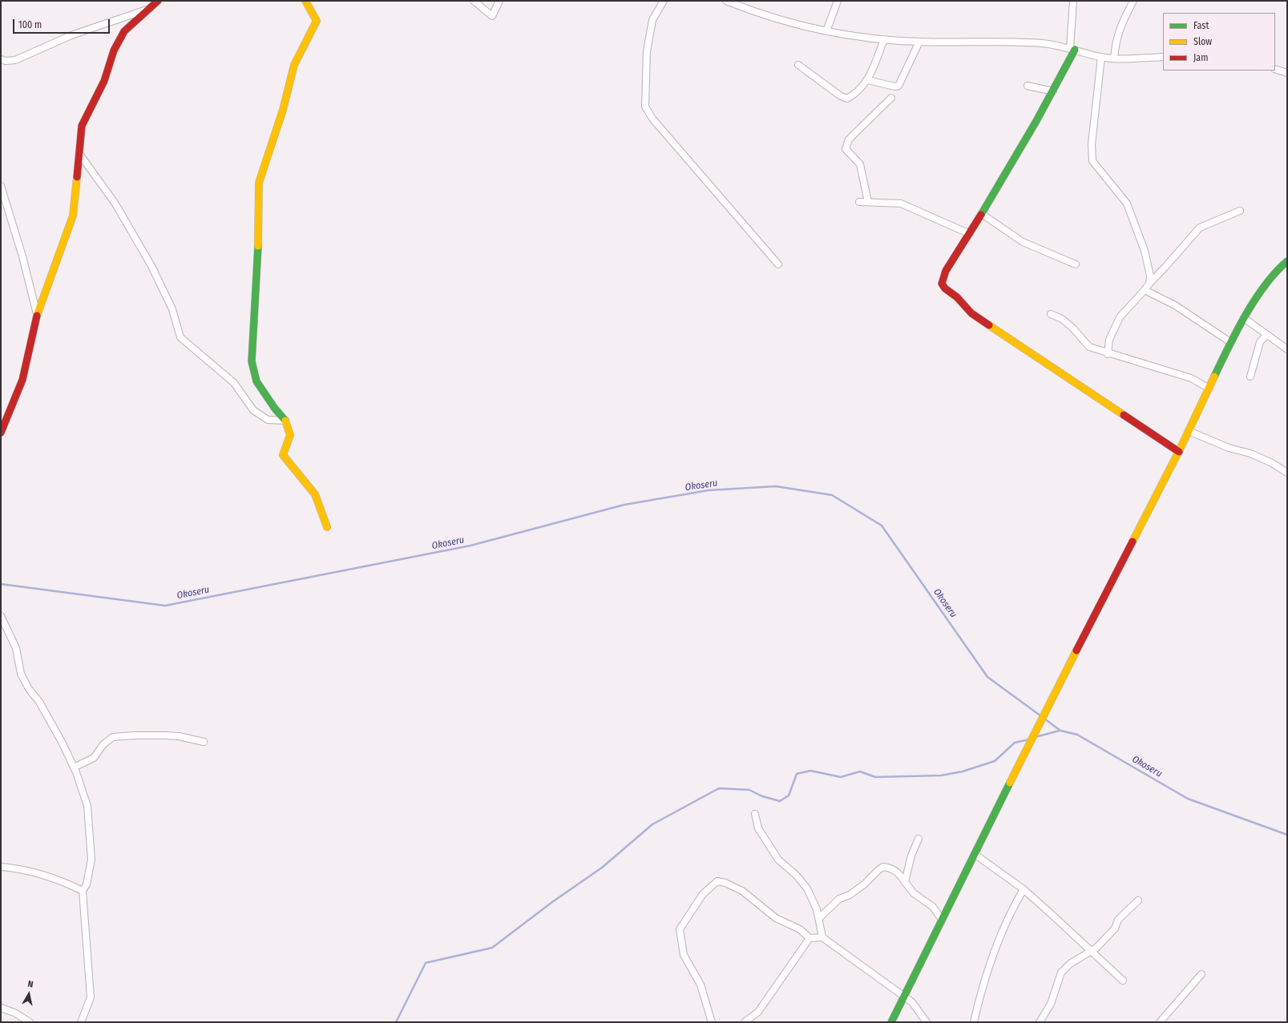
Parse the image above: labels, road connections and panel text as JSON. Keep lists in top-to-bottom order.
{
  "water": ["Okoseru"],
  "legend": ["Fast", "Slow", "Jam"],
  "scale_bar": "100 m",
  "north": "top"
}
